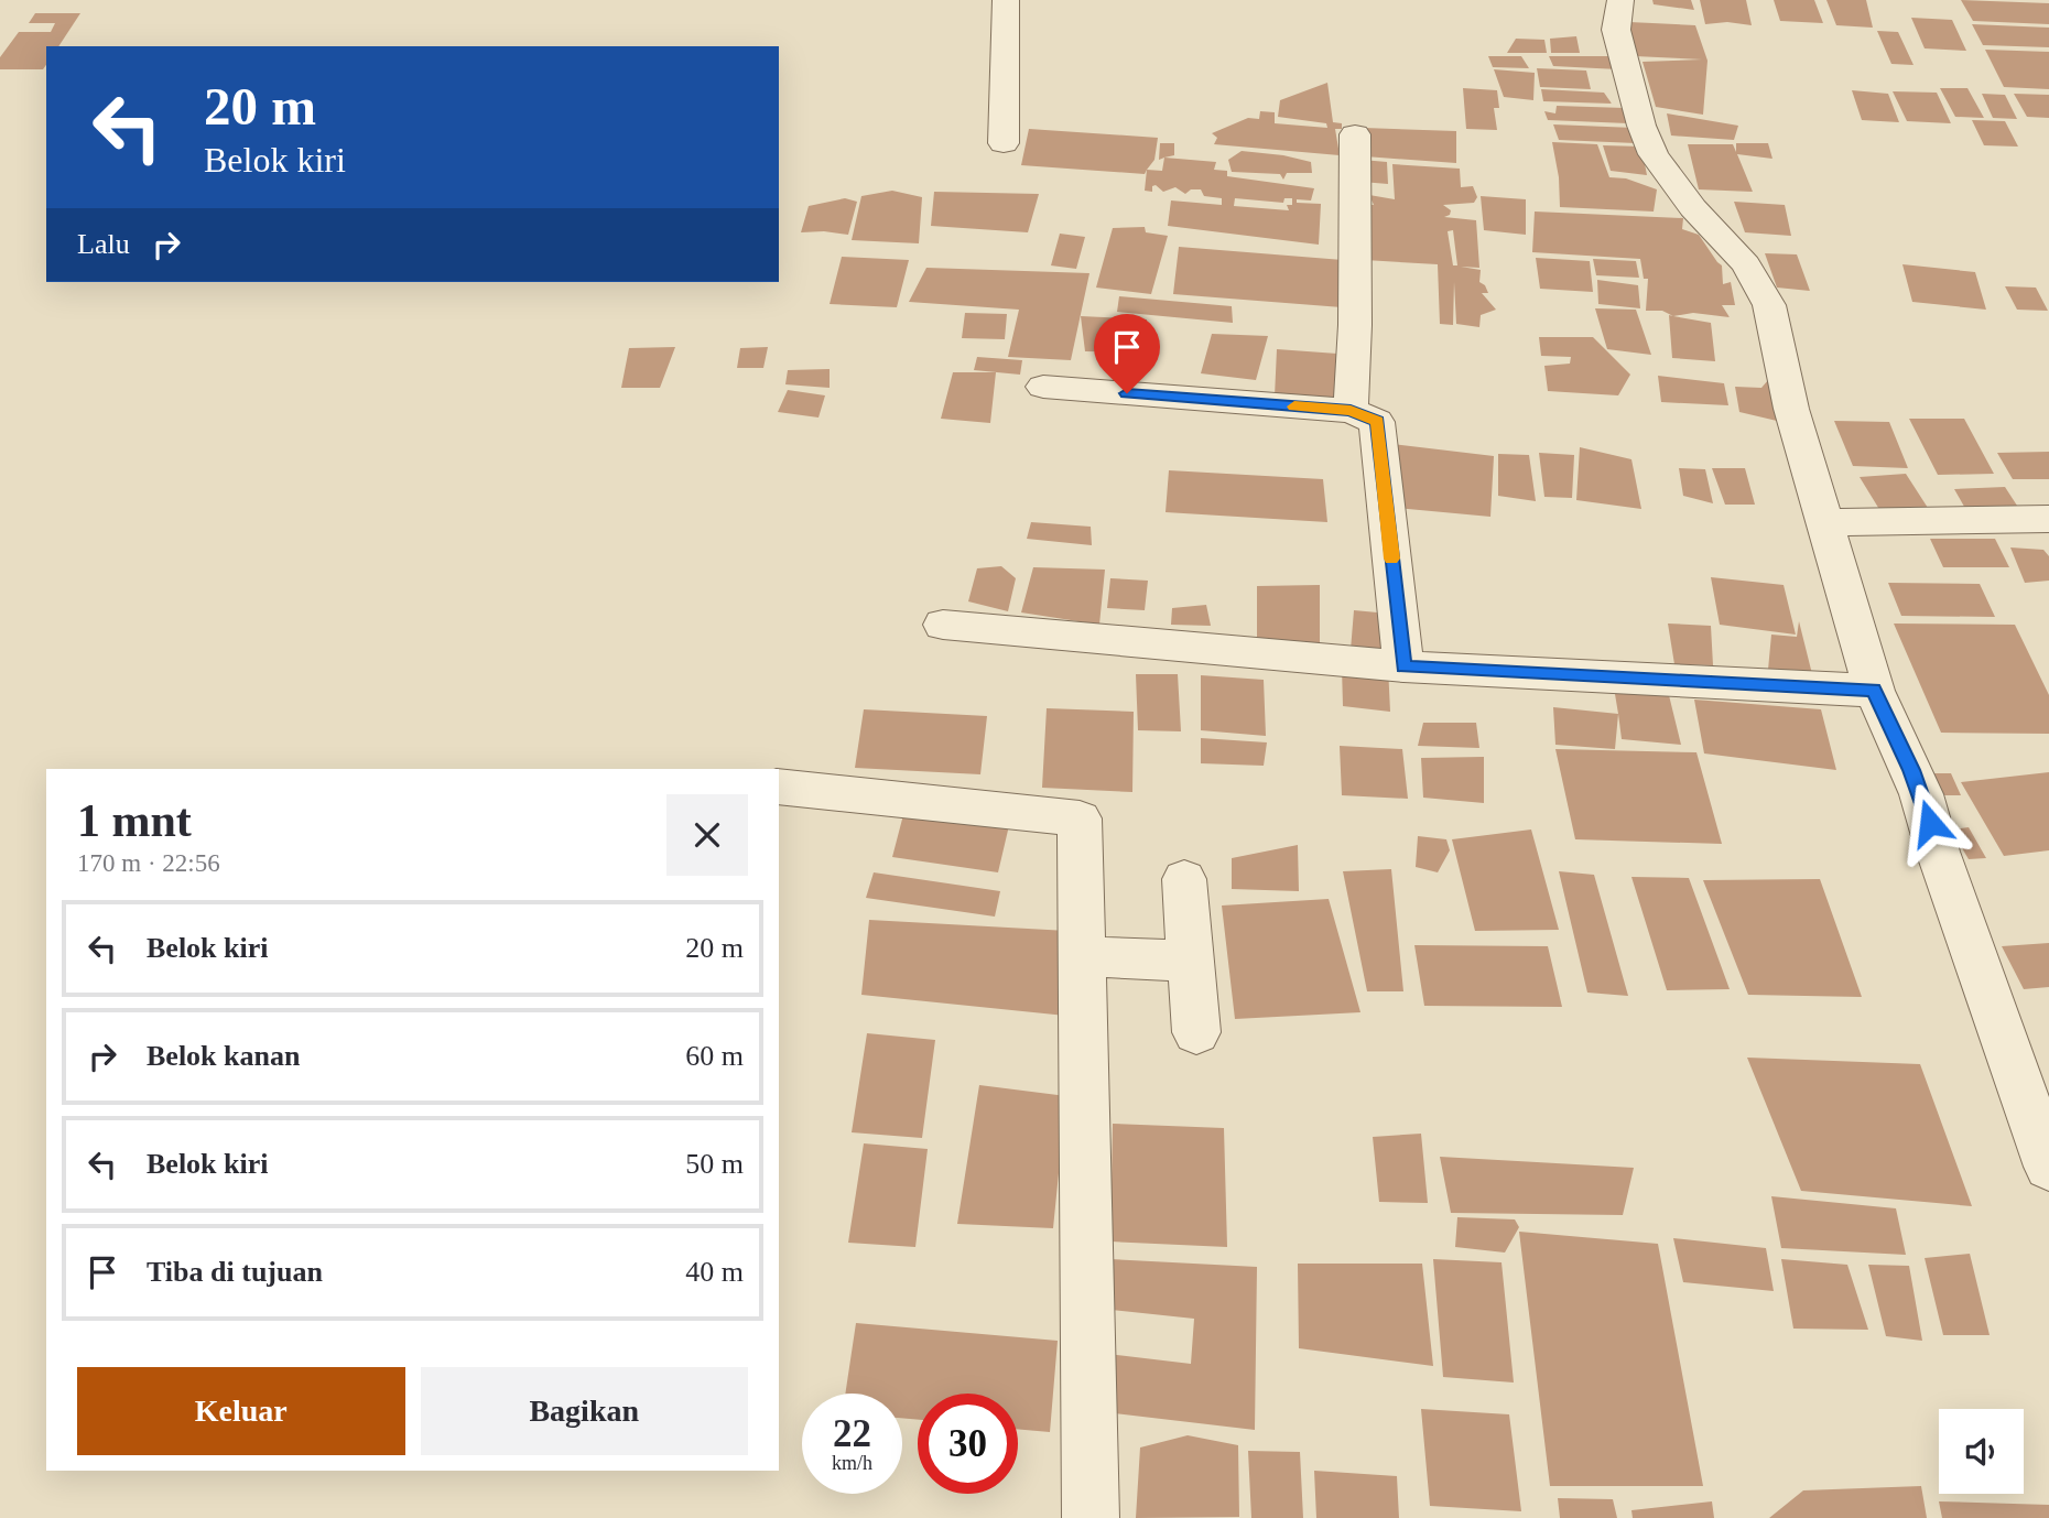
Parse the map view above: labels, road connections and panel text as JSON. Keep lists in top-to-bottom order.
{
  "page": {
    "turn": ["20 m", "Belok kiri"],
    "then": "Lalu",
    "heading": ["1 mnt", "170 m · 22:56"],
    "list": [
      {
        "name": "Belok kiri",
        "value": "20 m"
      },
      {
        "name": "Belok kanan",
        "value": "60 m"
      },
      {
        "name": "Belok kiri",
        "value": "50 m"
      },
      {
        "name": "Tiba di tujuan",
        "value": "40 m"
      }
    ],
    "buttons": ["Keluar", "Bagikan"],
    "speed": "22 km/h",
    "limit": "30"
  }
}
